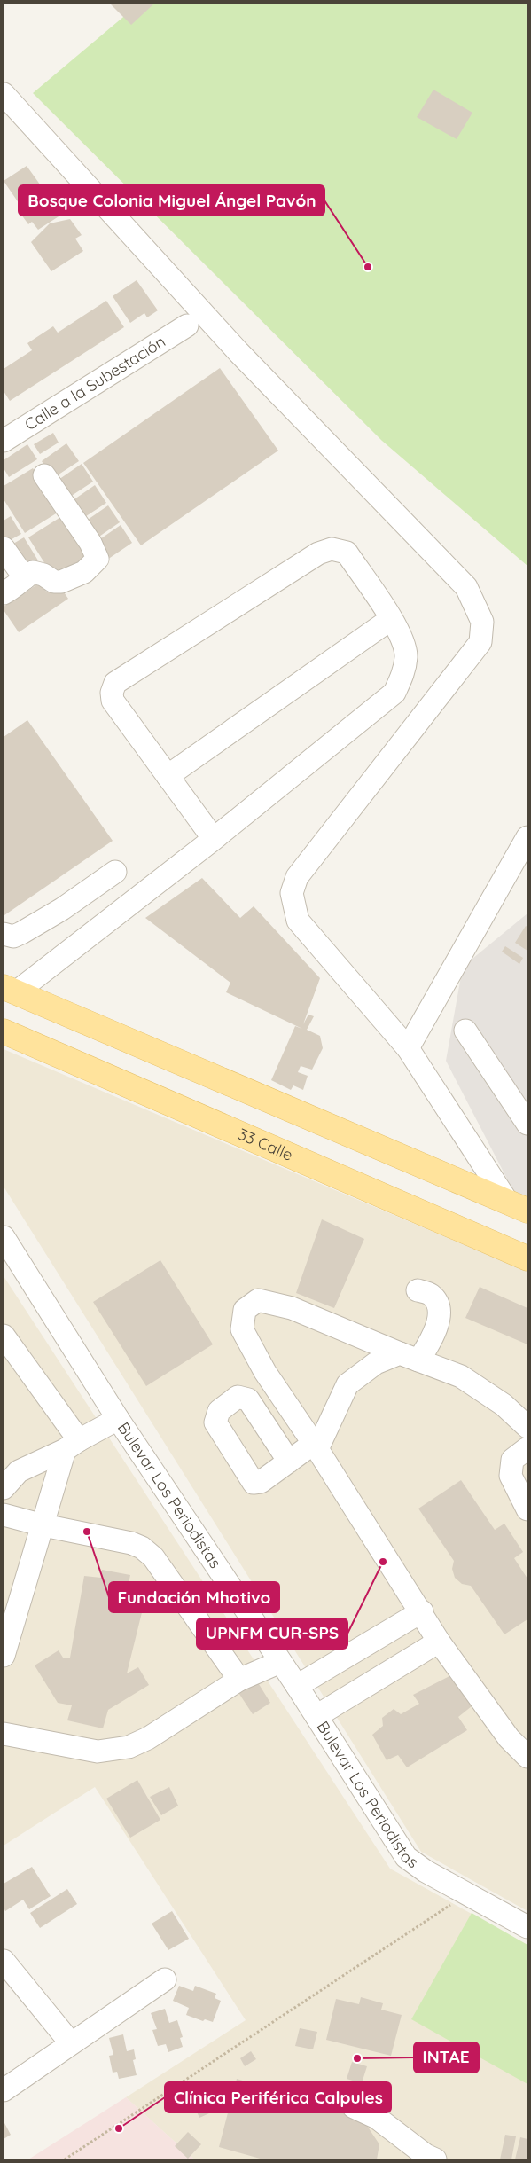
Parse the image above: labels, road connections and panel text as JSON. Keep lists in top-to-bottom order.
{
  "streets": {
    "main road": ["33 Calle"],
    "street": ["Calle a la Subestación", "Bulevar Los Periodistas"]
  },
  "places": [
    "Bosque Colonia Miguel Ángel Pavón",
    "Fundación Mhotivo",
    "UPNFM CUR-SPS",
    "INTAE",
    "Clínica Periférica Calpules"
  ]
}
